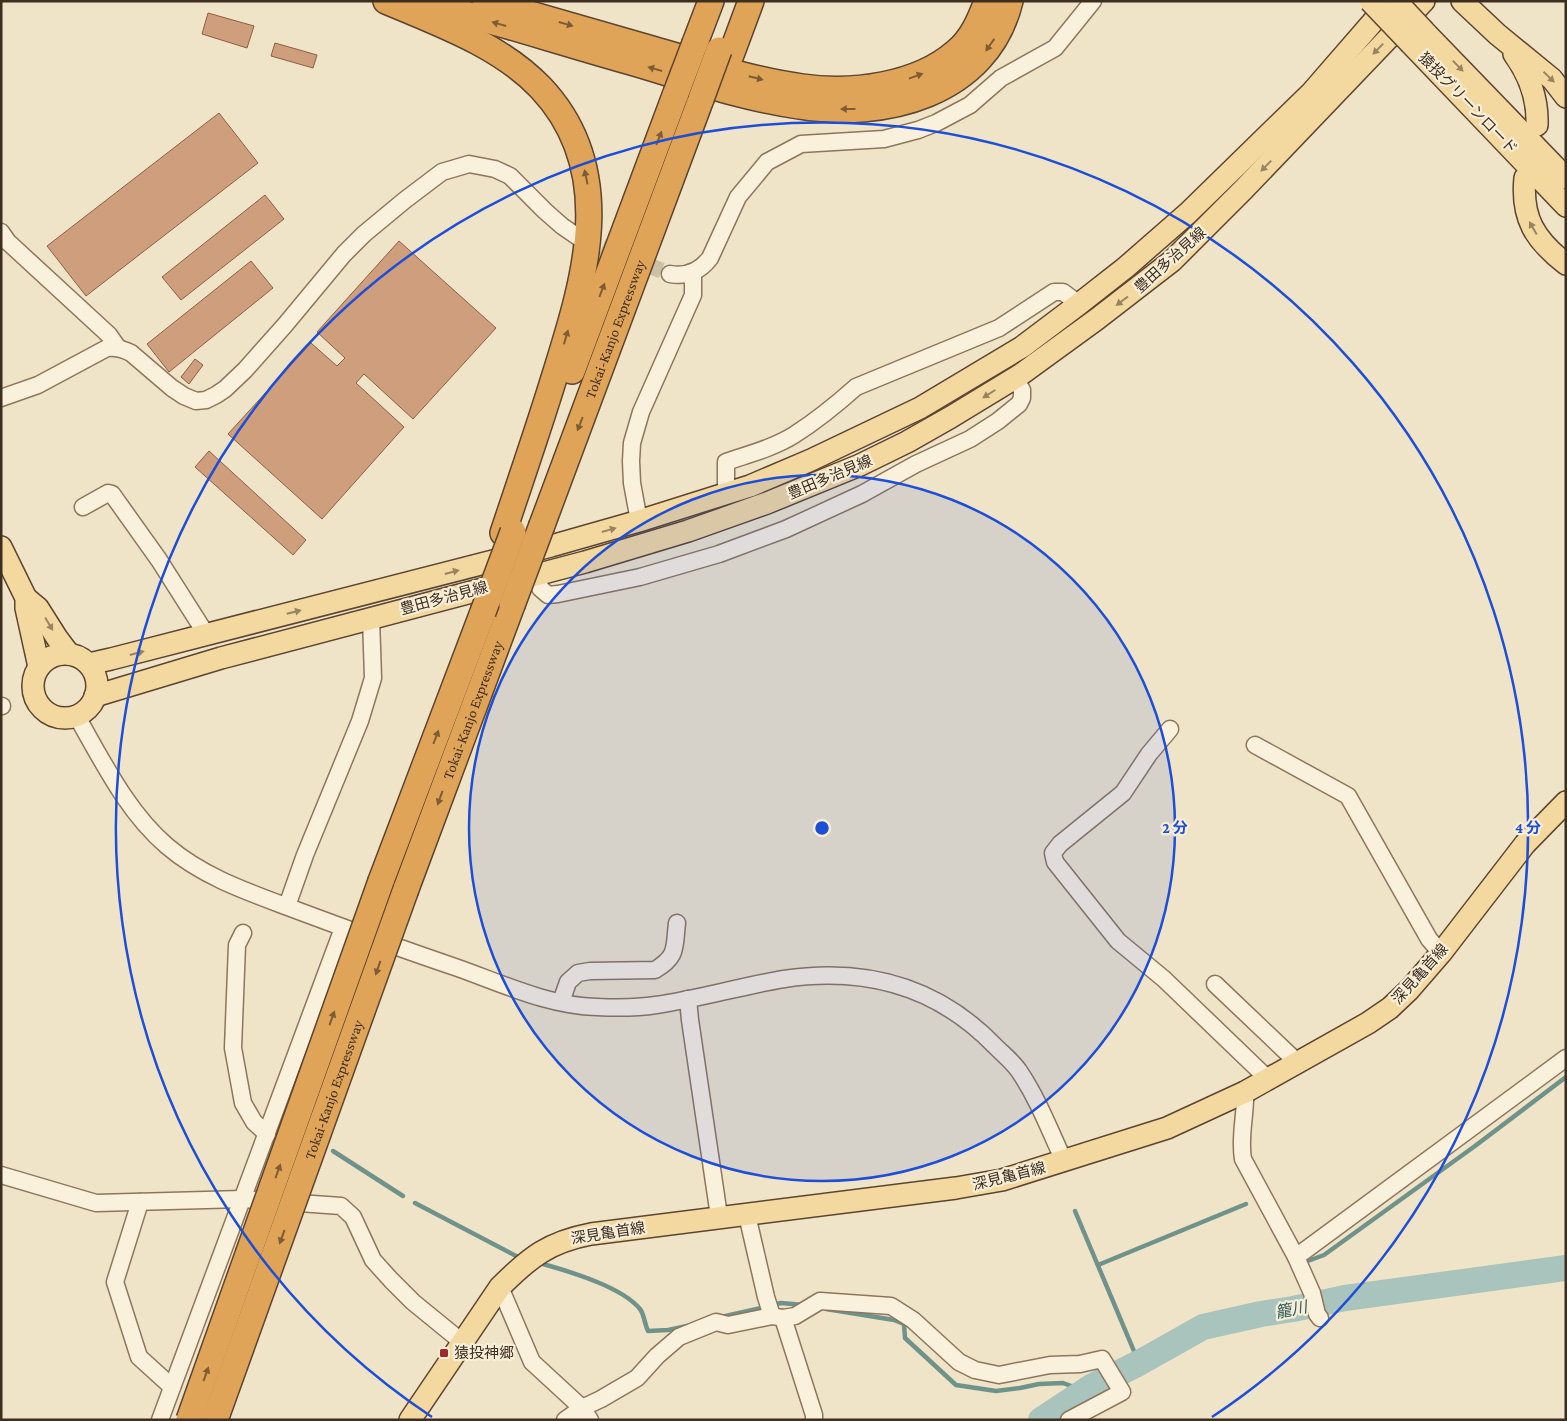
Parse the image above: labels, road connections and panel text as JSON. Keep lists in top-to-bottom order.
{
  "streets": {
    "highway": ["Tokai-Kanjo Expressway"],
    "main road": ["猿投グリーンロード", "豊田多治見線", "深見亀首線"]
  },
  "water": ["籠川"],
  "places": {
    "transit": ["猿投神郷"]
  },
  "rings": ["2 分", "4 分"]
}
